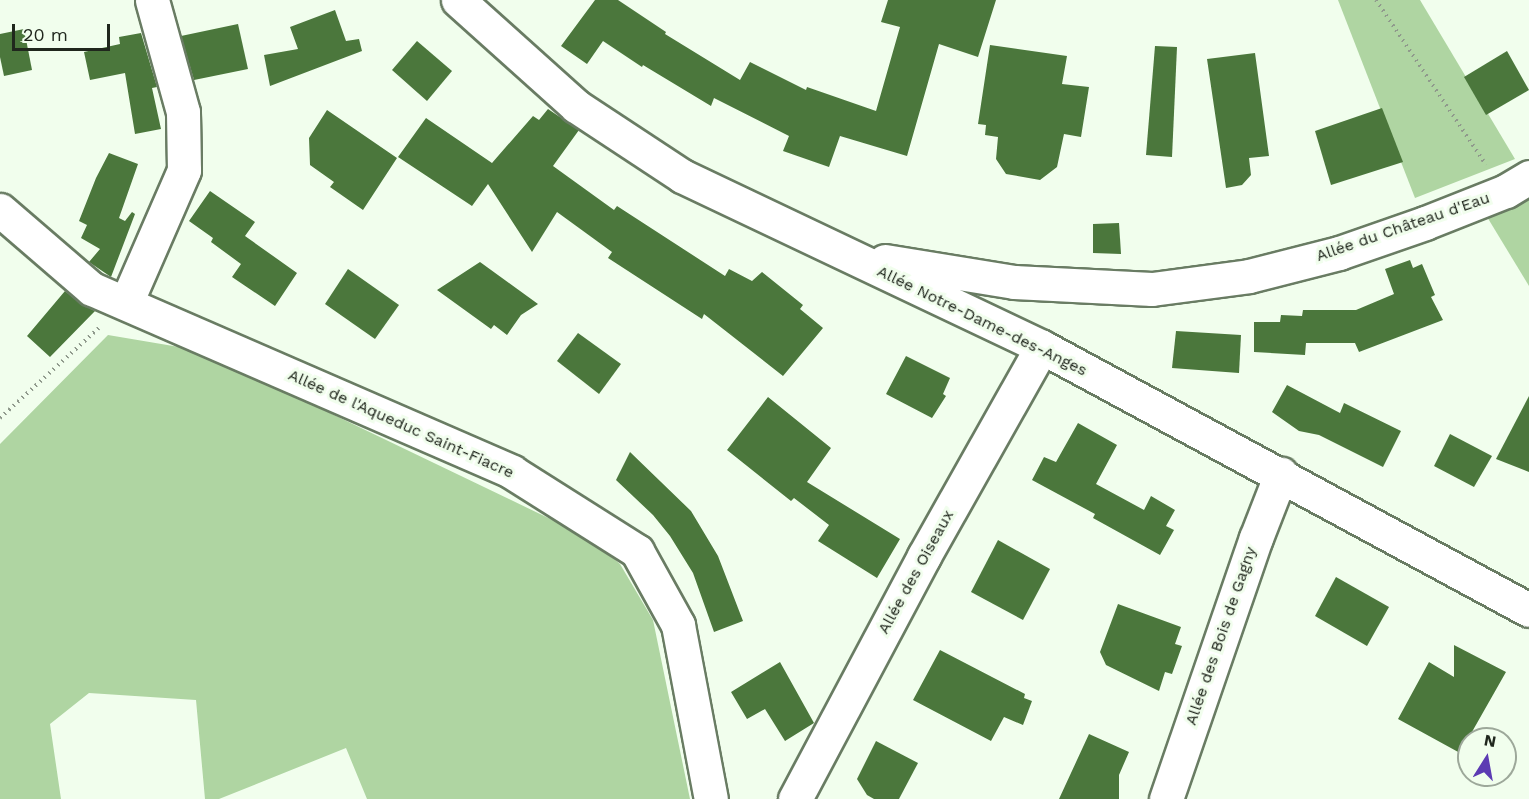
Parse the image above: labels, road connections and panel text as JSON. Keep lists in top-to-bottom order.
{
  "streets": {
    "street": [
      "Allée du Château d'Eau",
      "Allée Notre-Dame-des-Anges",
      "Allée de l'Aqueduc Saint-Fiacre",
      "Allée des Oiseaux",
      "Allée des Bois de Gagny"
    ]
  },
  "crossings": [
    ["Allée du Château d'Eau", "Allée Notre-Dame-des-Anges"],
    ["Allée Notre-Dame-des-Anges", "Allée des Oiseaux"],
    ["Allée Notre-Dame-des-Anges", "Allée des Bois de Gagny"]
  ],
  "scale_bar": "20 m",
  "north": "top"
}
